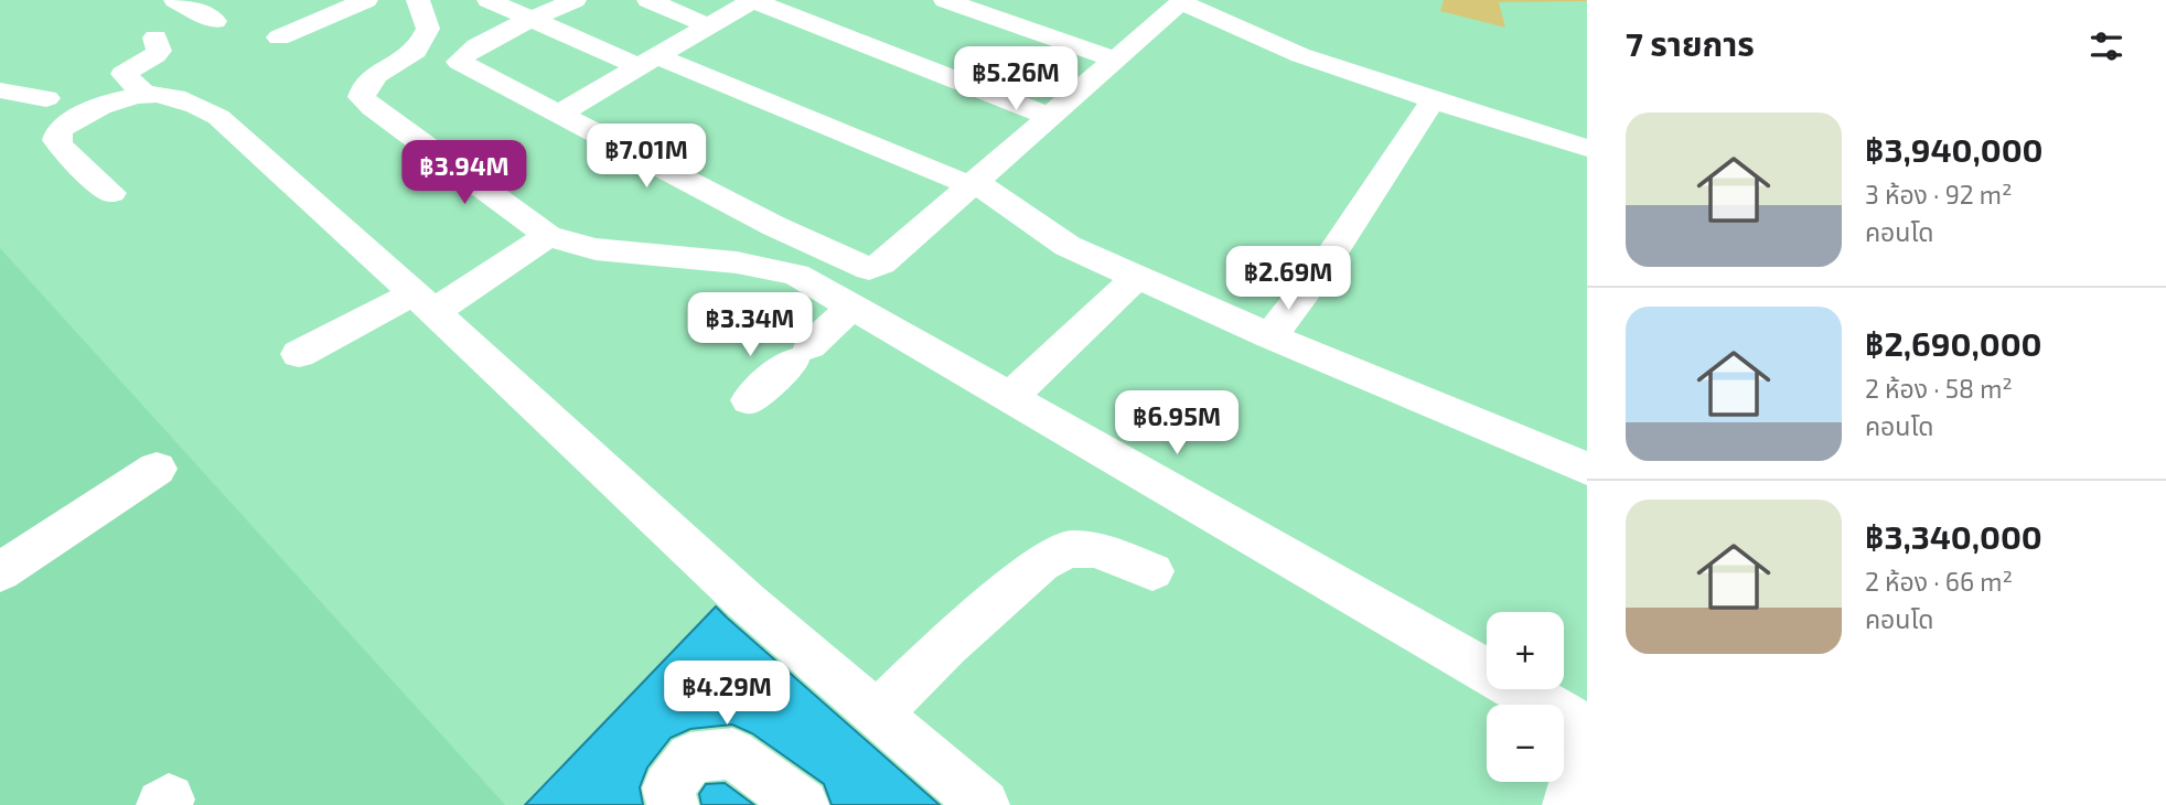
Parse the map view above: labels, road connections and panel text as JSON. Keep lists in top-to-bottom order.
{
  "page": {
    "heading": "7 รายการ",
    "price": [
      "฿5.26M",
      "฿7.01M",
      "฿3.94M",
      "฿2.69M",
      "฿3.34M",
      "฿6.95M",
      "฿4.29M"
    ],
    "list": [
      {
        "name": "฿3,940,000",
        "note": "3 ห้อง · 92 m² · คอนโด"
      },
      {
        "name": "฿2,690,000",
        "note": "2 ห้อง · 58 m² · คอนโด"
      },
      {
        "name": "฿3,340,000",
        "note": "2 ห้อง · 66 m² · คอนโด"
      }
    ],
    "map_buttons": ["+", "−"]
  }
}
